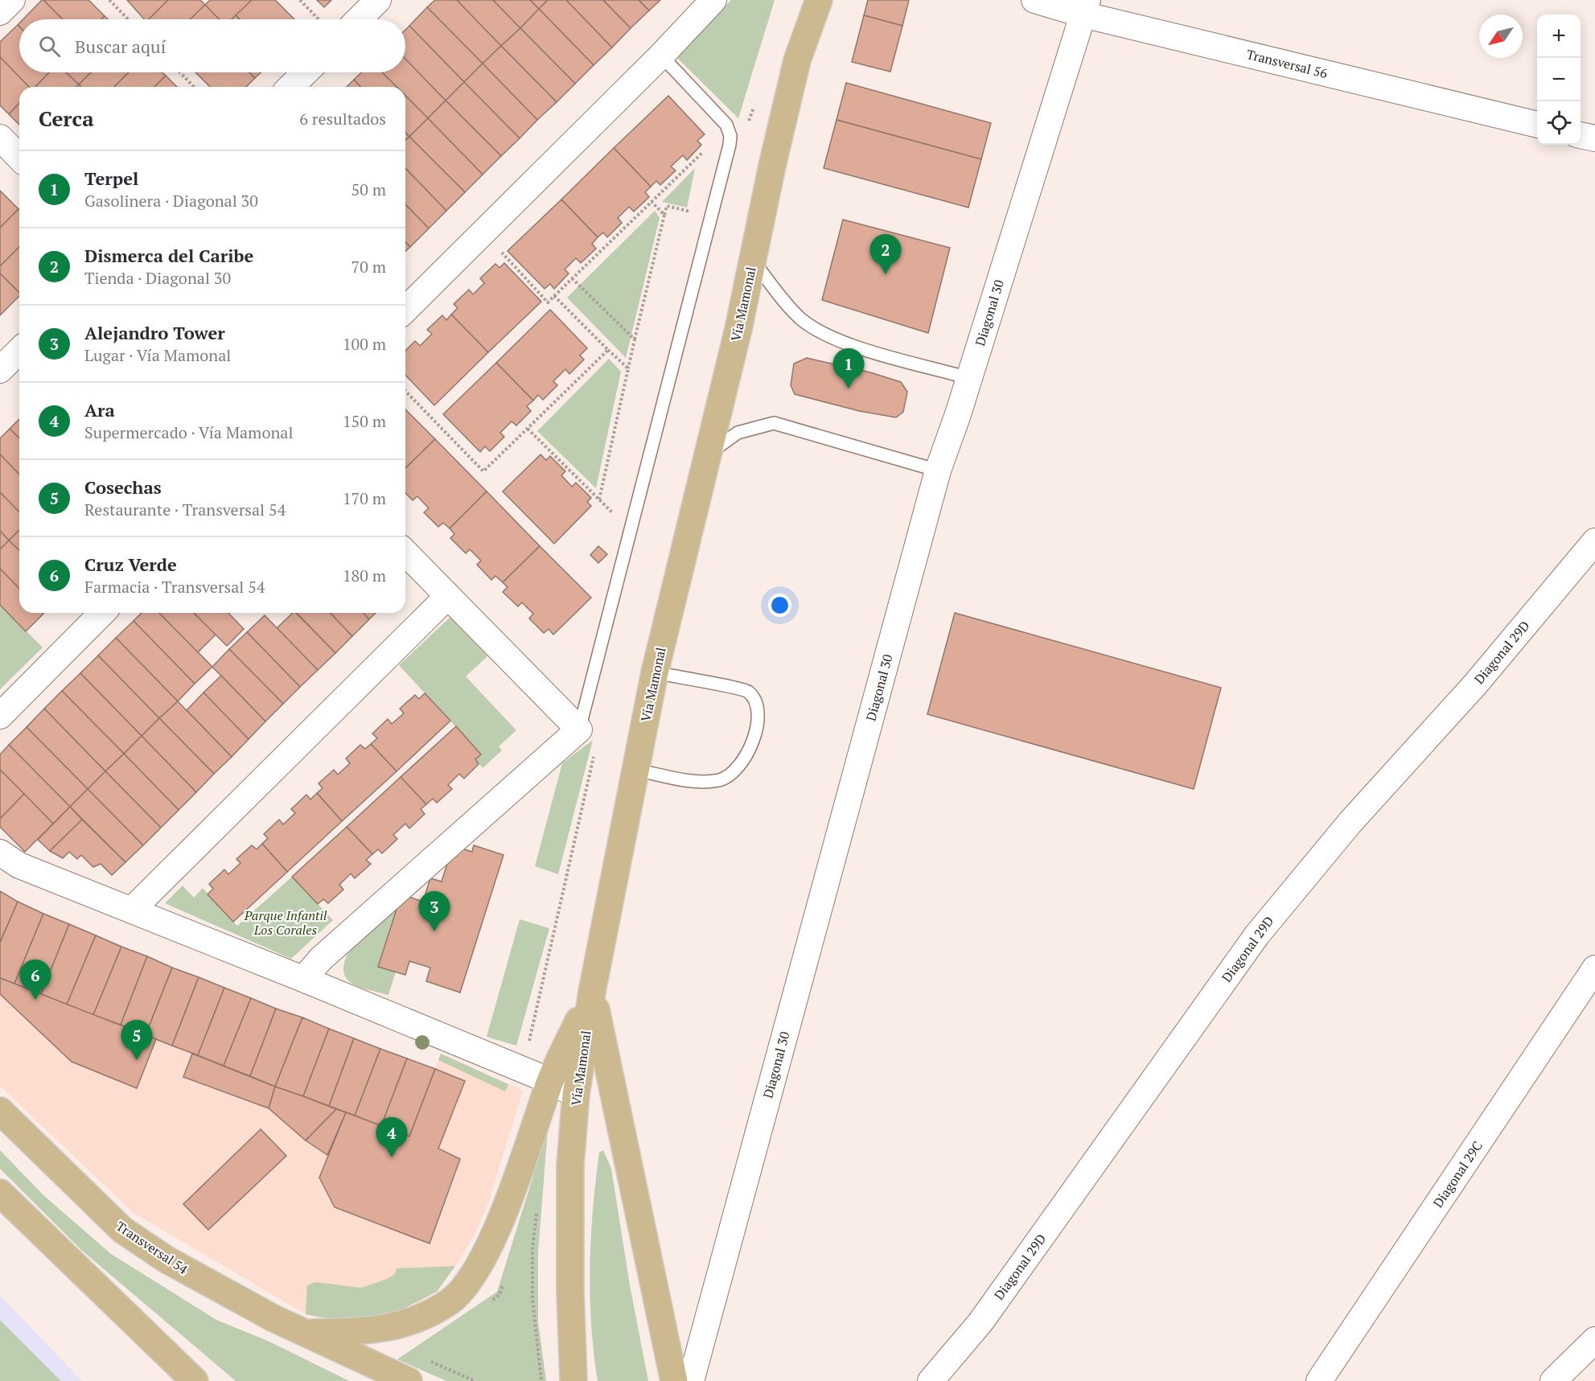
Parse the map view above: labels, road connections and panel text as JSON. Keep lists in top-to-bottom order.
{
  "streets": {
    "main road": ["Vía Mamonal", "Transversal 54"],
    "street": [
      "Transversal 56",
      "Diagonal 30",
      "Diagonal 29D",
      "Diagonal 29C"
    ]
  },
  "crossings": [
    ["Transversal 56", "Diagonal 30"]
  ],
  "parks": ["Parque Infantil Los Corales"],
  "north": "bottom left",
  "page": {
    "map_buttons": ["+", "−"],
    "search": "Buscar aquí",
    "heading": ["Cerca", "6 resultados"],
    "list": [
      {
        "mark": "1",
        "name": "Terpel",
        "note": "Gasolinera · Diagonal 30",
        "value": "50 m"
      },
      {
        "mark": "2",
        "name": "Dismerca del Caribe",
        "note": "Tienda · Diagonal 30",
        "value": "70 m"
      },
      {
        "mark": "3",
        "name": "Alejandro Tower",
        "note": "Lugar · Vía Mamonal",
        "value": "100 m"
      },
      {
        "mark": "4",
        "name": "Ara",
        "note": "Supermercado · Vía Mamonal",
        "value": "150 m"
      },
      {
        "mark": "5",
        "name": "Cosechas",
        "note": "Restaurante · Transversal 54",
        "value": "170 m"
      },
      {
        "mark": "6",
        "name": "Cruz Verde",
        "note": "Farmacia · Transversal 54",
        "value": "180 m"
      }
    ],
    "pins": [
      "2",
      "1",
      "3",
      "6",
      "5",
      "4"
    ]
  }
}
